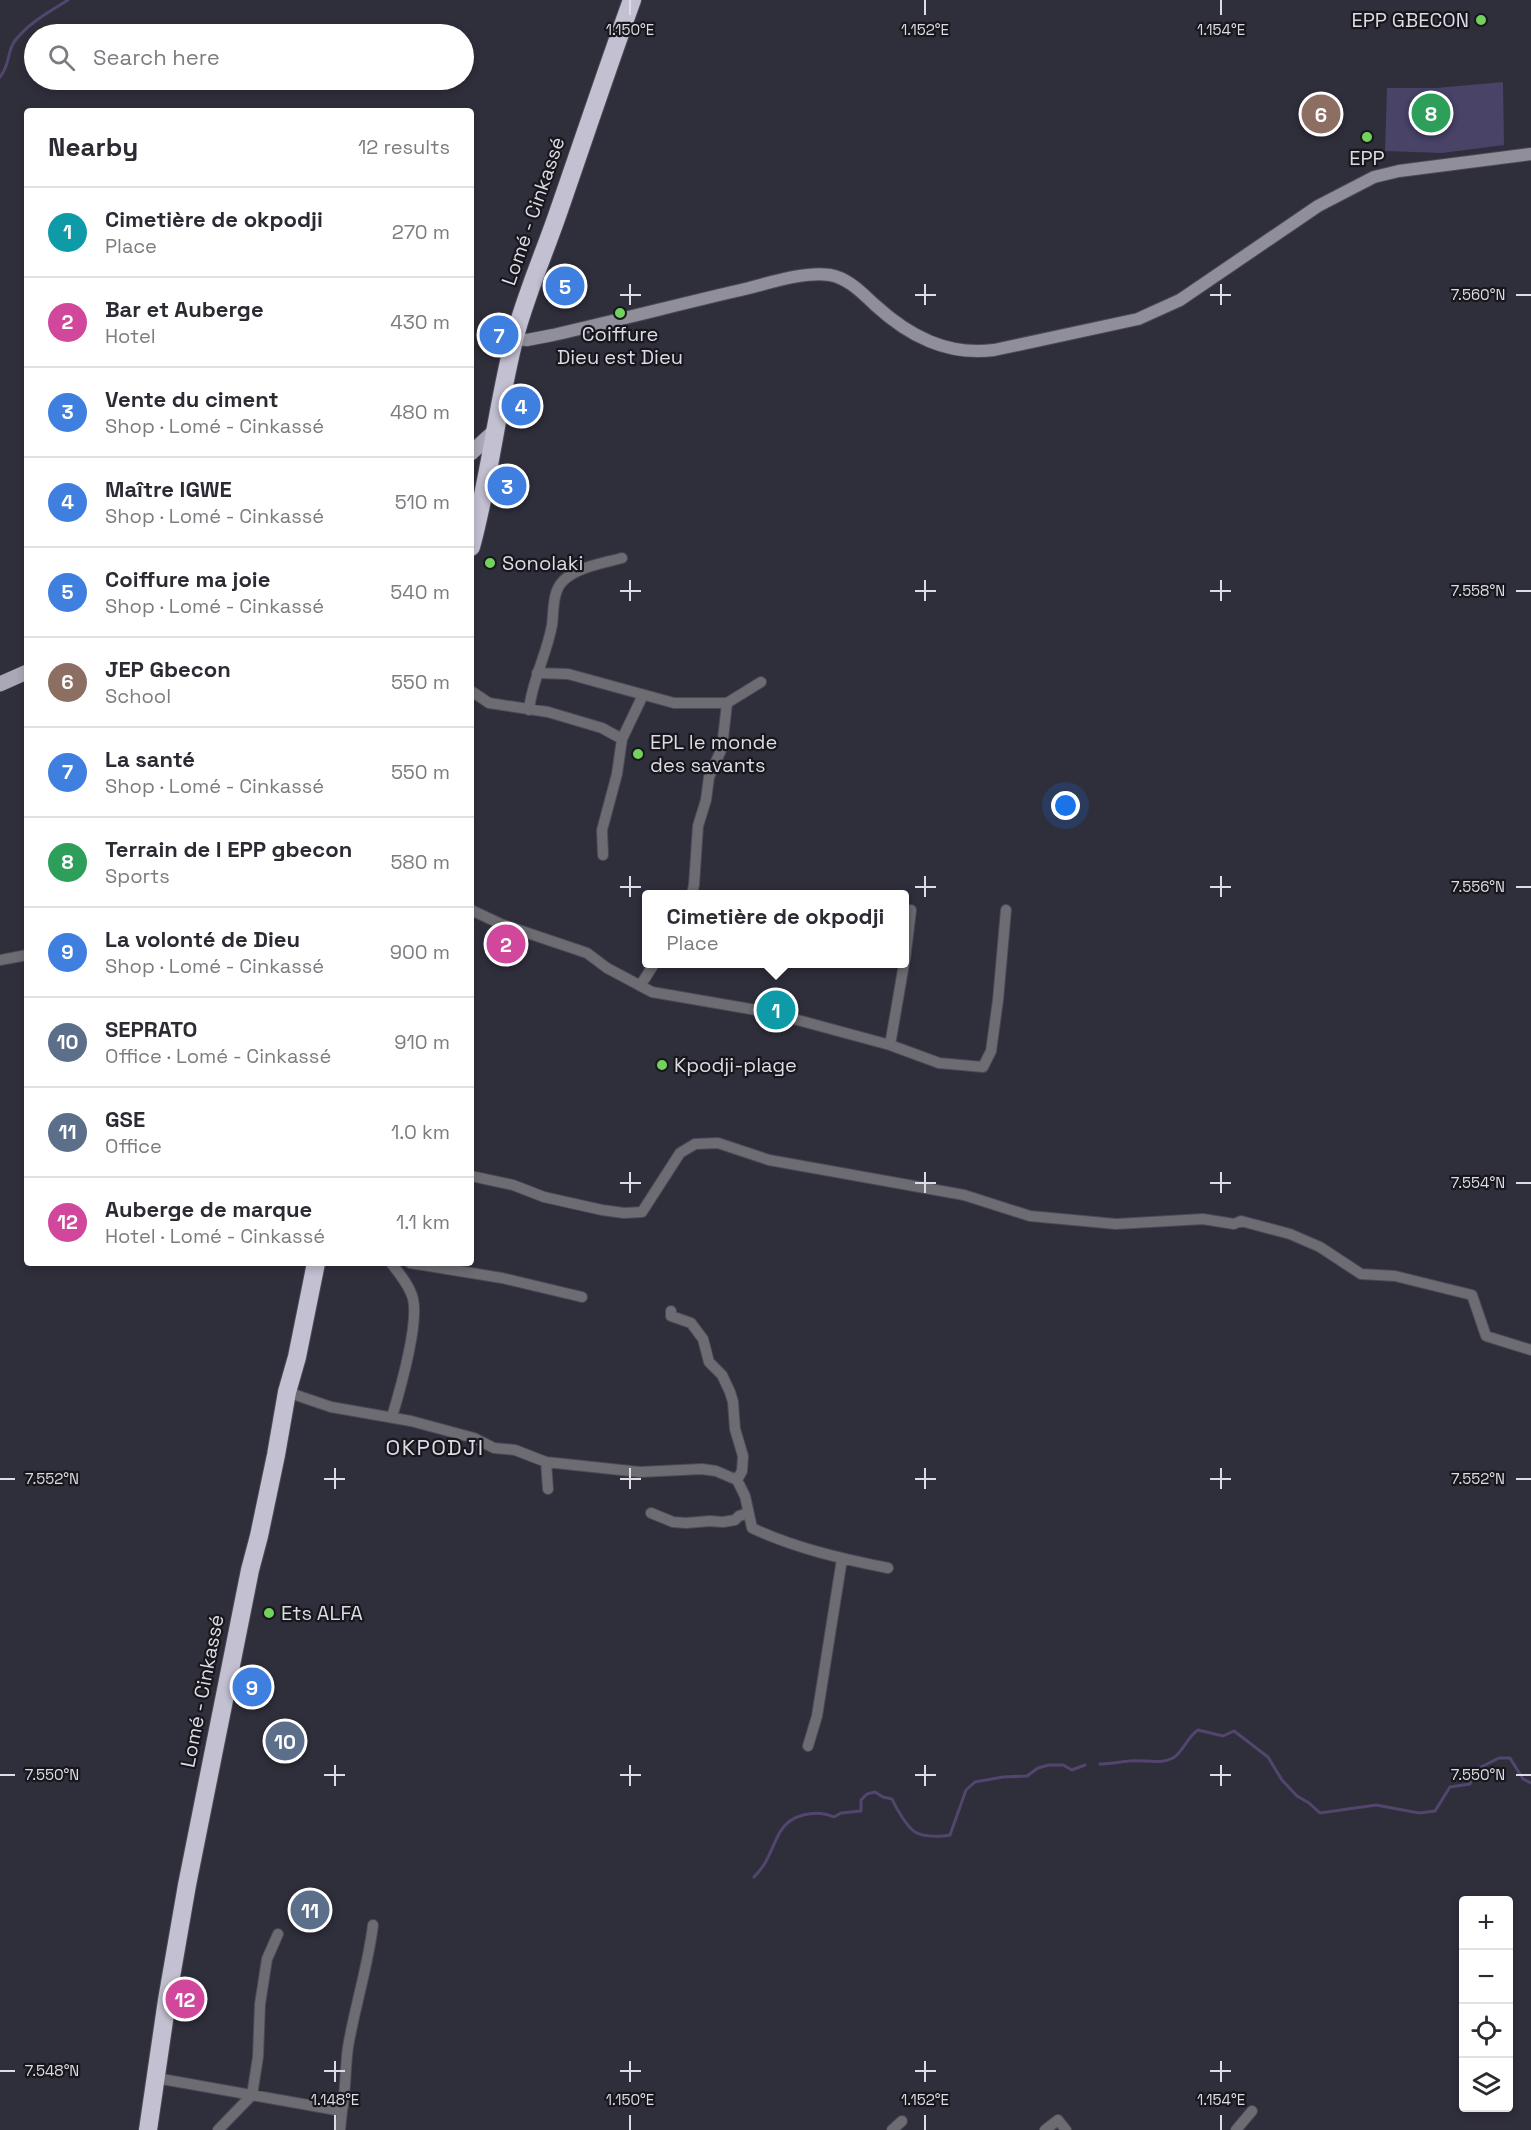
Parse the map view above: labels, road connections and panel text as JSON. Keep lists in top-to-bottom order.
{
  "streets": {
    "highway": ["Lomé - Cinkassé"]
  },
  "districts": ["OKPODJI"],
  "places": [
    "EPP GBECON",
    "EPP",
    "Coiffure Dieu est Dieu",
    "Sonolaki",
    "EPL le monde des savants",
    "Kpodji-plage",
    "Ets ALFA"
  ],
  "page": {
    "search": "Search here",
    "pins": [
      "8",
      "6",
      "5",
      "7",
      "4",
      "3",
      "2",
      "1",
      "9",
      "10",
      "11",
      "12"
    ],
    "heading": ["Nearby", "12 results"],
    "list": [
      {
        "mark": "1",
        "name": "Cimetière de okpodji",
        "note": "Place",
        "value": "270 m"
      },
      {
        "mark": "2",
        "name": "Bar et Auberge",
        "note": "Hotel",
        "value": "430 m"
      },
      {
        "mark": "3",
        "name": "Vente du ciment",
        "note": "Shop · Lomé - Cinkassé",
        "value": "480 m"
      },
      {
        "mark": "4",
        "name": "Maître IGWE",
        "note": "Shop · Lomé - Cinkassé",
        "value": "510 m"
      },
      {
        "mark": "5",
        "name": "Coiffure ma joie",
        "note": "Shop · Lomé - Cinkassé",
        "value": "540 m"
      },
      {
        "mark": "6",
        "name": "JEP Gbecon",
        "note": "School",
        "value": "550 m"
      },
      {
        "mark": "7",
        "name": "La santé",
        "note": "Shop · Lomé - Cinkassé",
        "value": "550 m"
      },
      {
        "mark": "8",
        "name": "Terrain de l EPP gbecon",
        "note": "Sports",
        "value": "580 m"
      },
      {
        "mark": "9",
        "name": "La volonté de Dieu",
        "note": "Shop · Lomé - Cinkassé",
        "value": "900 m"
      },
      {
        "mark": "10",
        "name": "SEPRATO",
        "note": "Office · Lomé - Cinkassé",
        "value": "910 m"
      },
      {
        "mark": "11",
        "name": "GSE",
        "note": "Office",
        "value": "1.0 km"
      },
      {
        "mark": "12",
        "name": "Auberge de marque",
        "note": "Hotel · Lomé - Cinkassé",
        "value": "1.1 km"
      }
    ],
    "popup": ["Cimetière de okpodji", "Place"],
    "map_buttons": ["+", "−"]
  },
  "coordinates": [
    "1.150°E",
    "1.152°E",
    "1.154°E",
    "7.560°N",
    "7.558°N",
    "7.556°N",
    "7.554°N",
    "7.552°N",
    "7.550°N",
    "7.548°N",
    "1.148°E"
  ]
}
